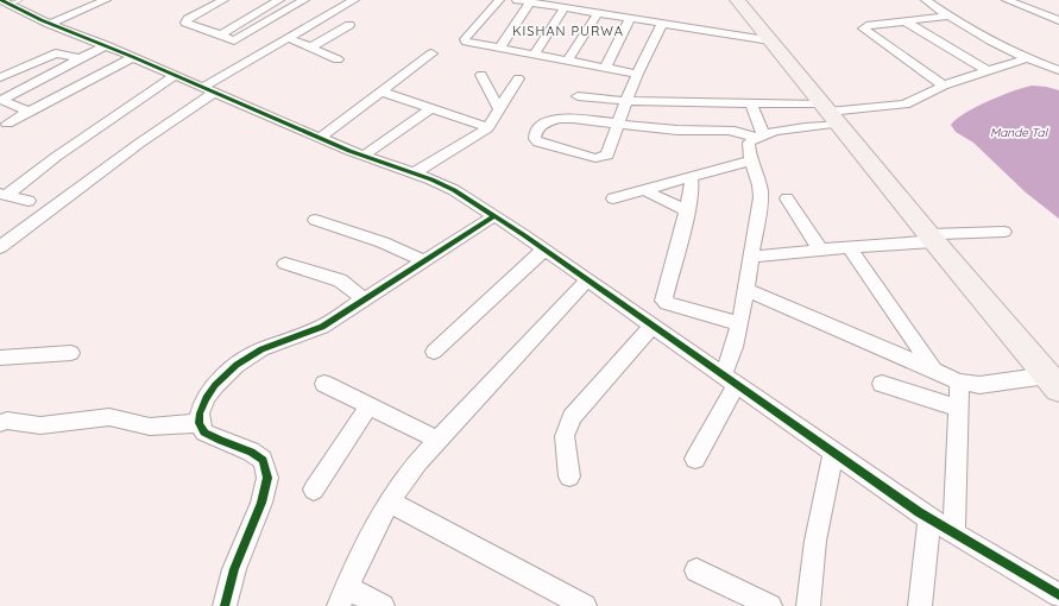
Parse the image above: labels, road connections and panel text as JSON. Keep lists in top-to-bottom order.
{
  "districts": ["KISHAN PURWA"],
  "water": ["Mande Tal"]
}
